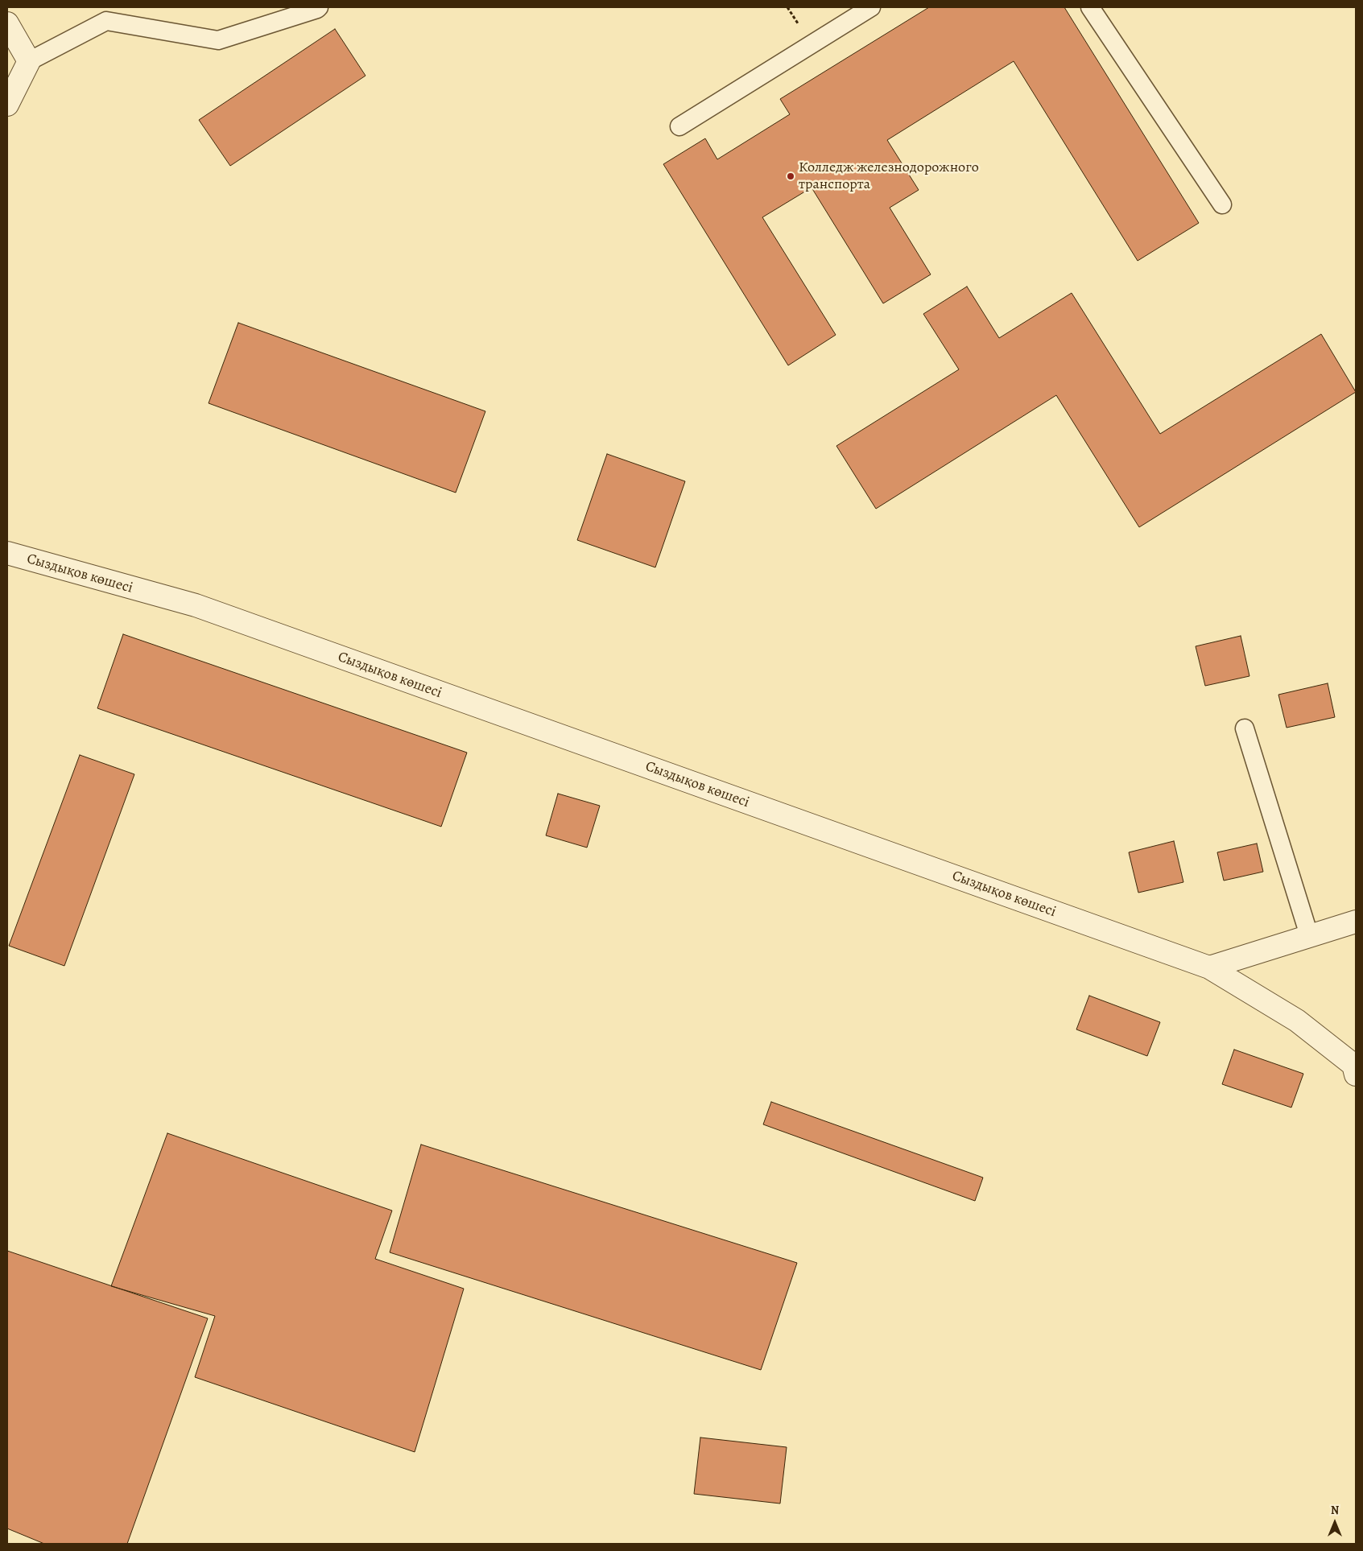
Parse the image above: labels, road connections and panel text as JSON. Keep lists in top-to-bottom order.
{
  "streets": {
    "street": ["Сыздықов көшесі"]
  },
  "places": ["Колледж железнодорожного транспорта"],
  "north": "top"
}
